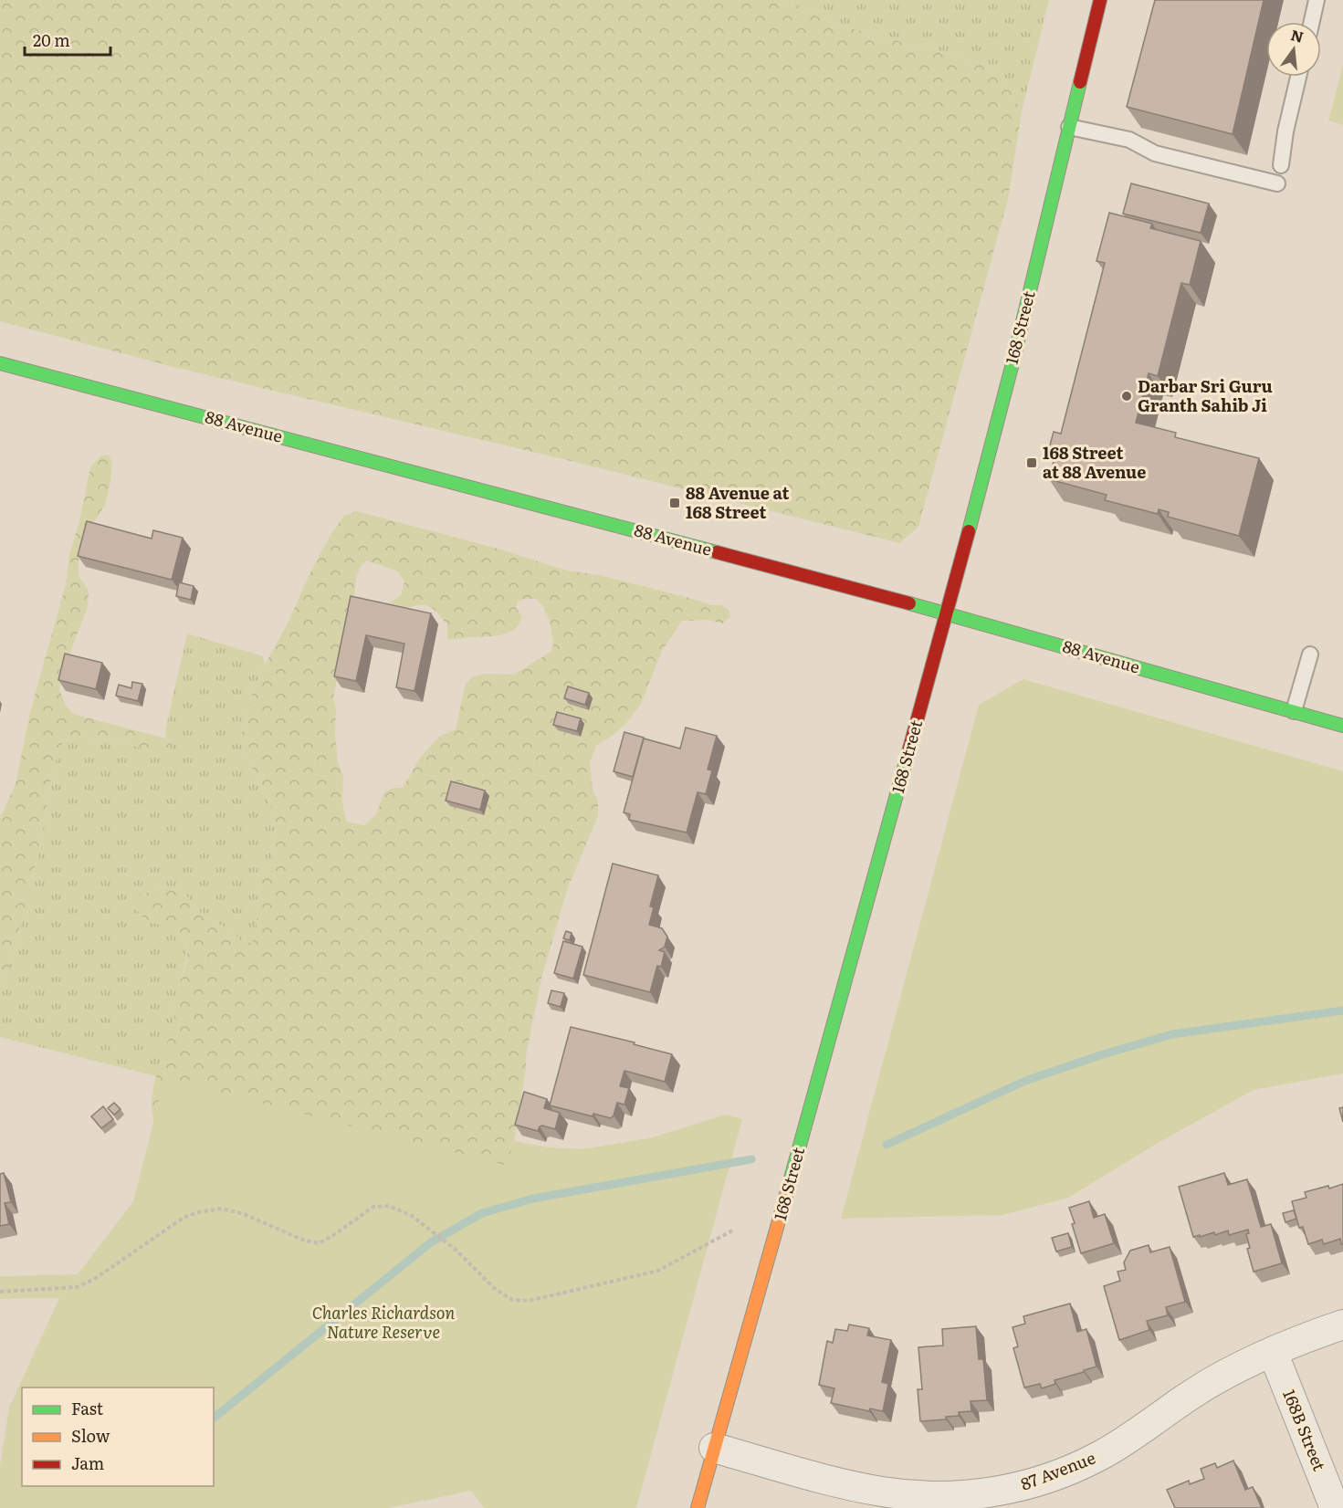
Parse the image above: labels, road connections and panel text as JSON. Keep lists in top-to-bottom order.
{
  "streets": {
    "main road": ["168 Street", "88 Avenue"],
    "street": ["168B Street", "87 Avenue"]
  },
  "crossings": [
    ["168 Street", "88 Avenue"],
    ["168 Street", "87 Avenue"],
    ["168B Street", "87 Avenue"]
  ],
  "parks": ["Charles Richardson Nature Reserve"],
  "places": {
    "other": ["Darbar Sri Guru Granth Sahib Ji"],
    "transit": ["168 Street at 88 Avenue", "88 Avenue at 168 Street"]
  },
  "legend": ["Fast", "Slow", "Jam"],
  "scale_bar": "20 m",
  "north": "top"
}
